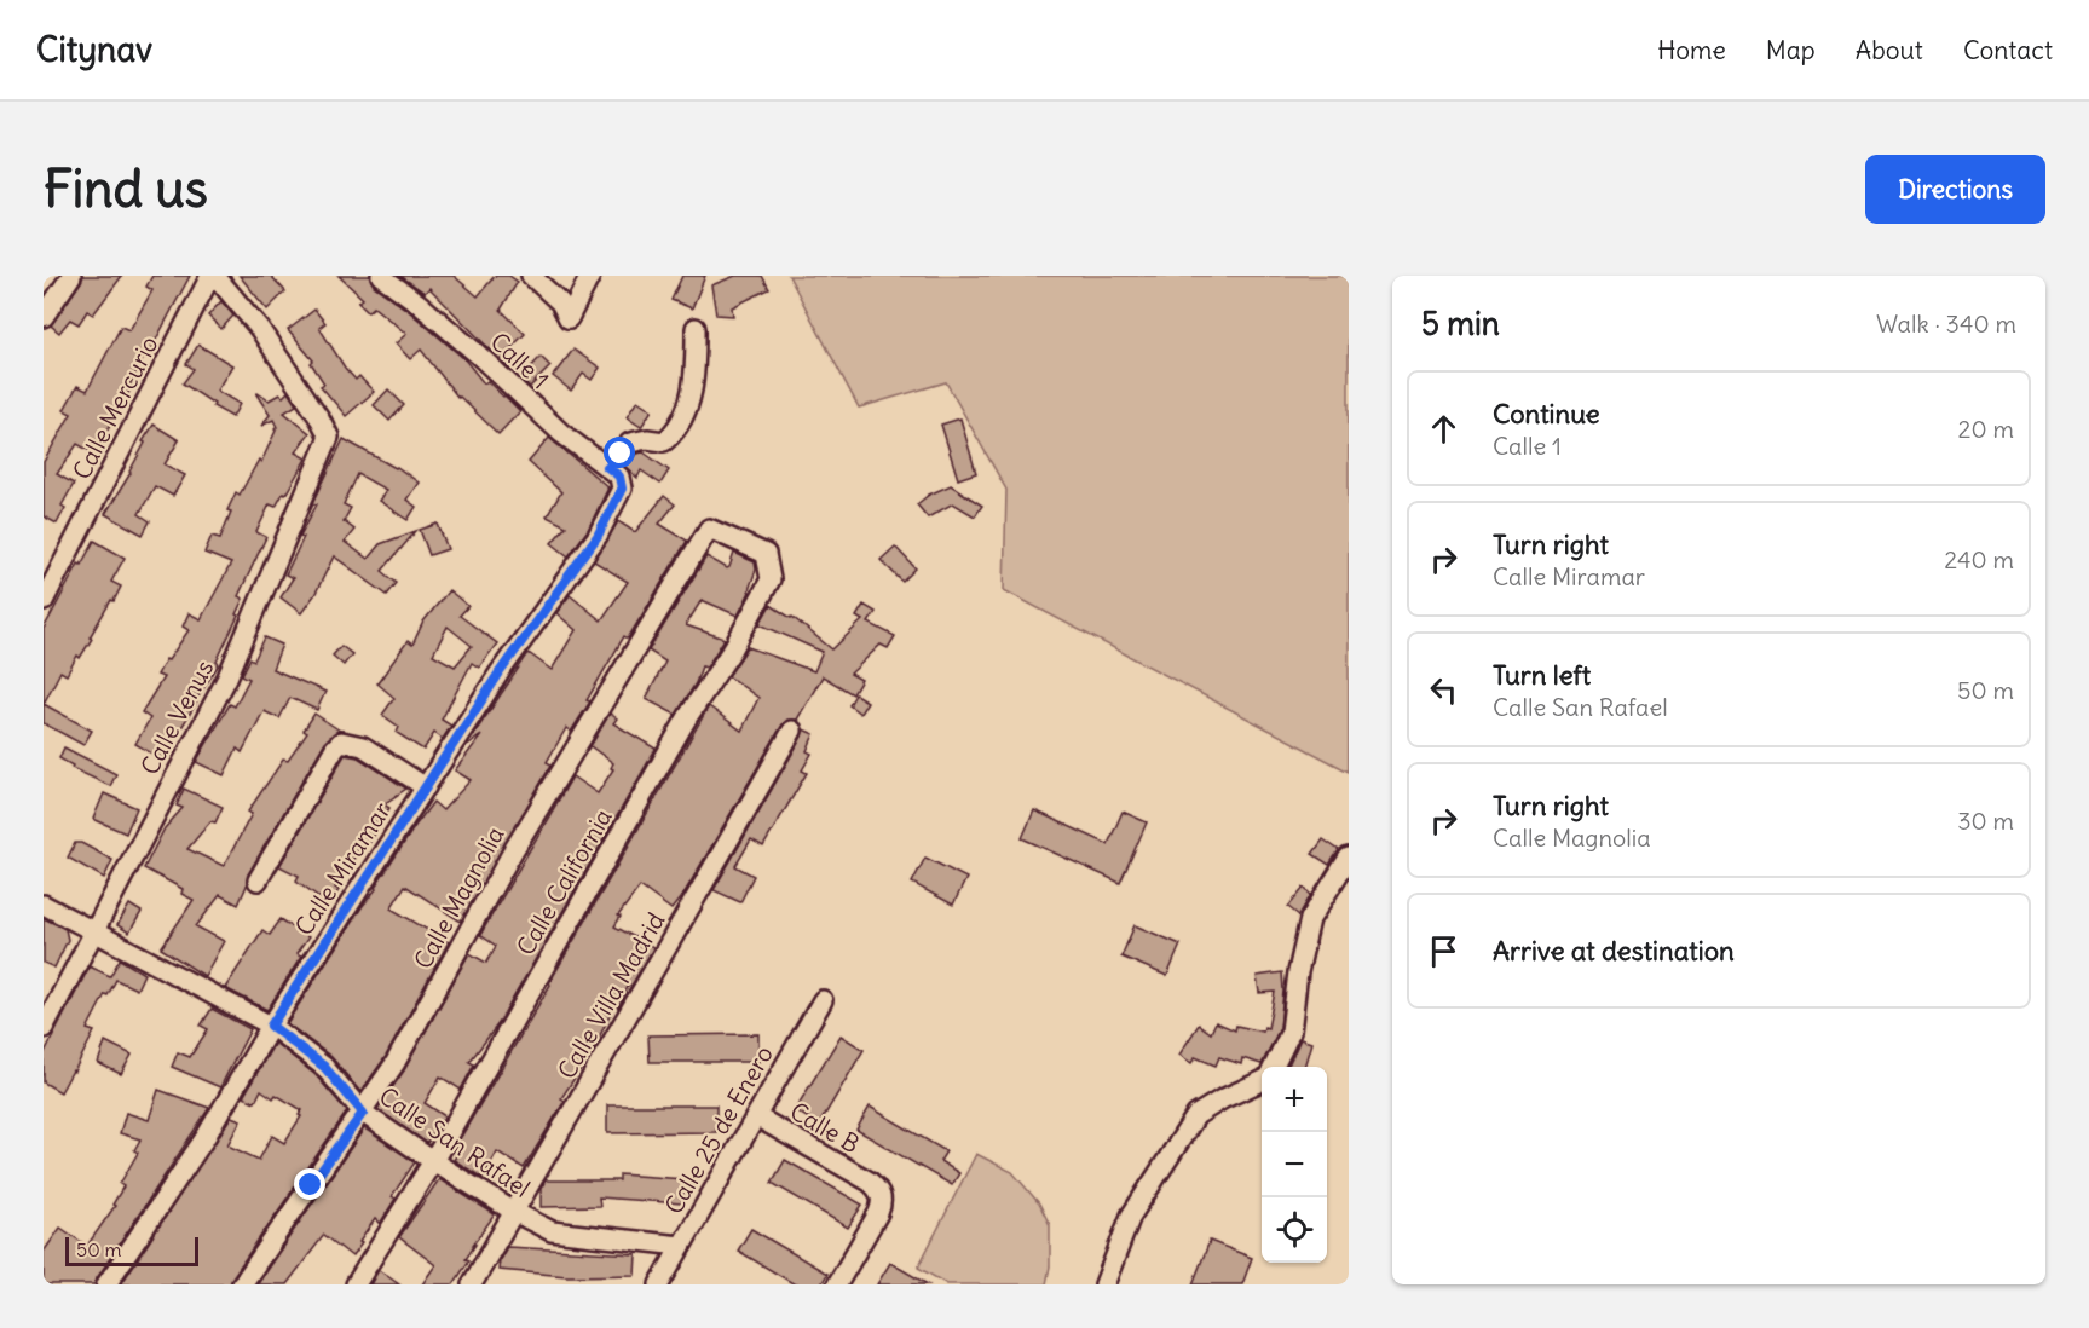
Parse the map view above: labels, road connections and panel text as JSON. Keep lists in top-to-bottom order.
{
  "streets": {
    "street": [
      "Calle 1",
      "Calle Mercurio",
      "Calle Venus",
      "Calle Miramar",
      "Calle California",
      "Calle Magnolia",
      "Calle Villa Madrid",
      "Calle B",
      "Calle 25 de Enero",
      "Calle San Rafael"
    ]
  },
  "crossings": [
    ["Calle 1", "Calle Miramar"],
    ["Calle Mercurio", "Calle Venus"],
    ["Calle Venus", "Calle San Rafael"],
    ["Calle Miramar", "Calle San Rafael"],
    ["Calle California", "Calle Magnolia"],
    ["Calle California", "Calle San Rafael"],
    ["Calle Magnolia", "Calle San Rafael"],
    ["Calle Villa Madrid", "Calle San Rafael"],
    ["Calle B", "Calle 25 de Enero"],
    ["Calle 25 de Enero", "Calle San Rafael"]
  ],
  "scale_bar": "50 m",
  "page": {
    "header": "Citynav",
    "nav": [
      "Home",
      "Map",
      "About",
      "Contact"
    ],
    "buttons": "Directions",
    "title": "Find us",
    "heading": ["5 min", "Walk · 340 m"],
    "list": [
      ["Continue", "Calle 1", "20 m"],
      ["Turn right", "Calle Miramar", "240 m"],
      ["Turn left", "Calle San Rafael", "50 m"],
      ["Turn right", "Calle Magnolia", "30 m"],
      "Arrive at destination"
    ],
    "map_buttons": ["+", "−"],
    "scale": "50 m"
  }
}
